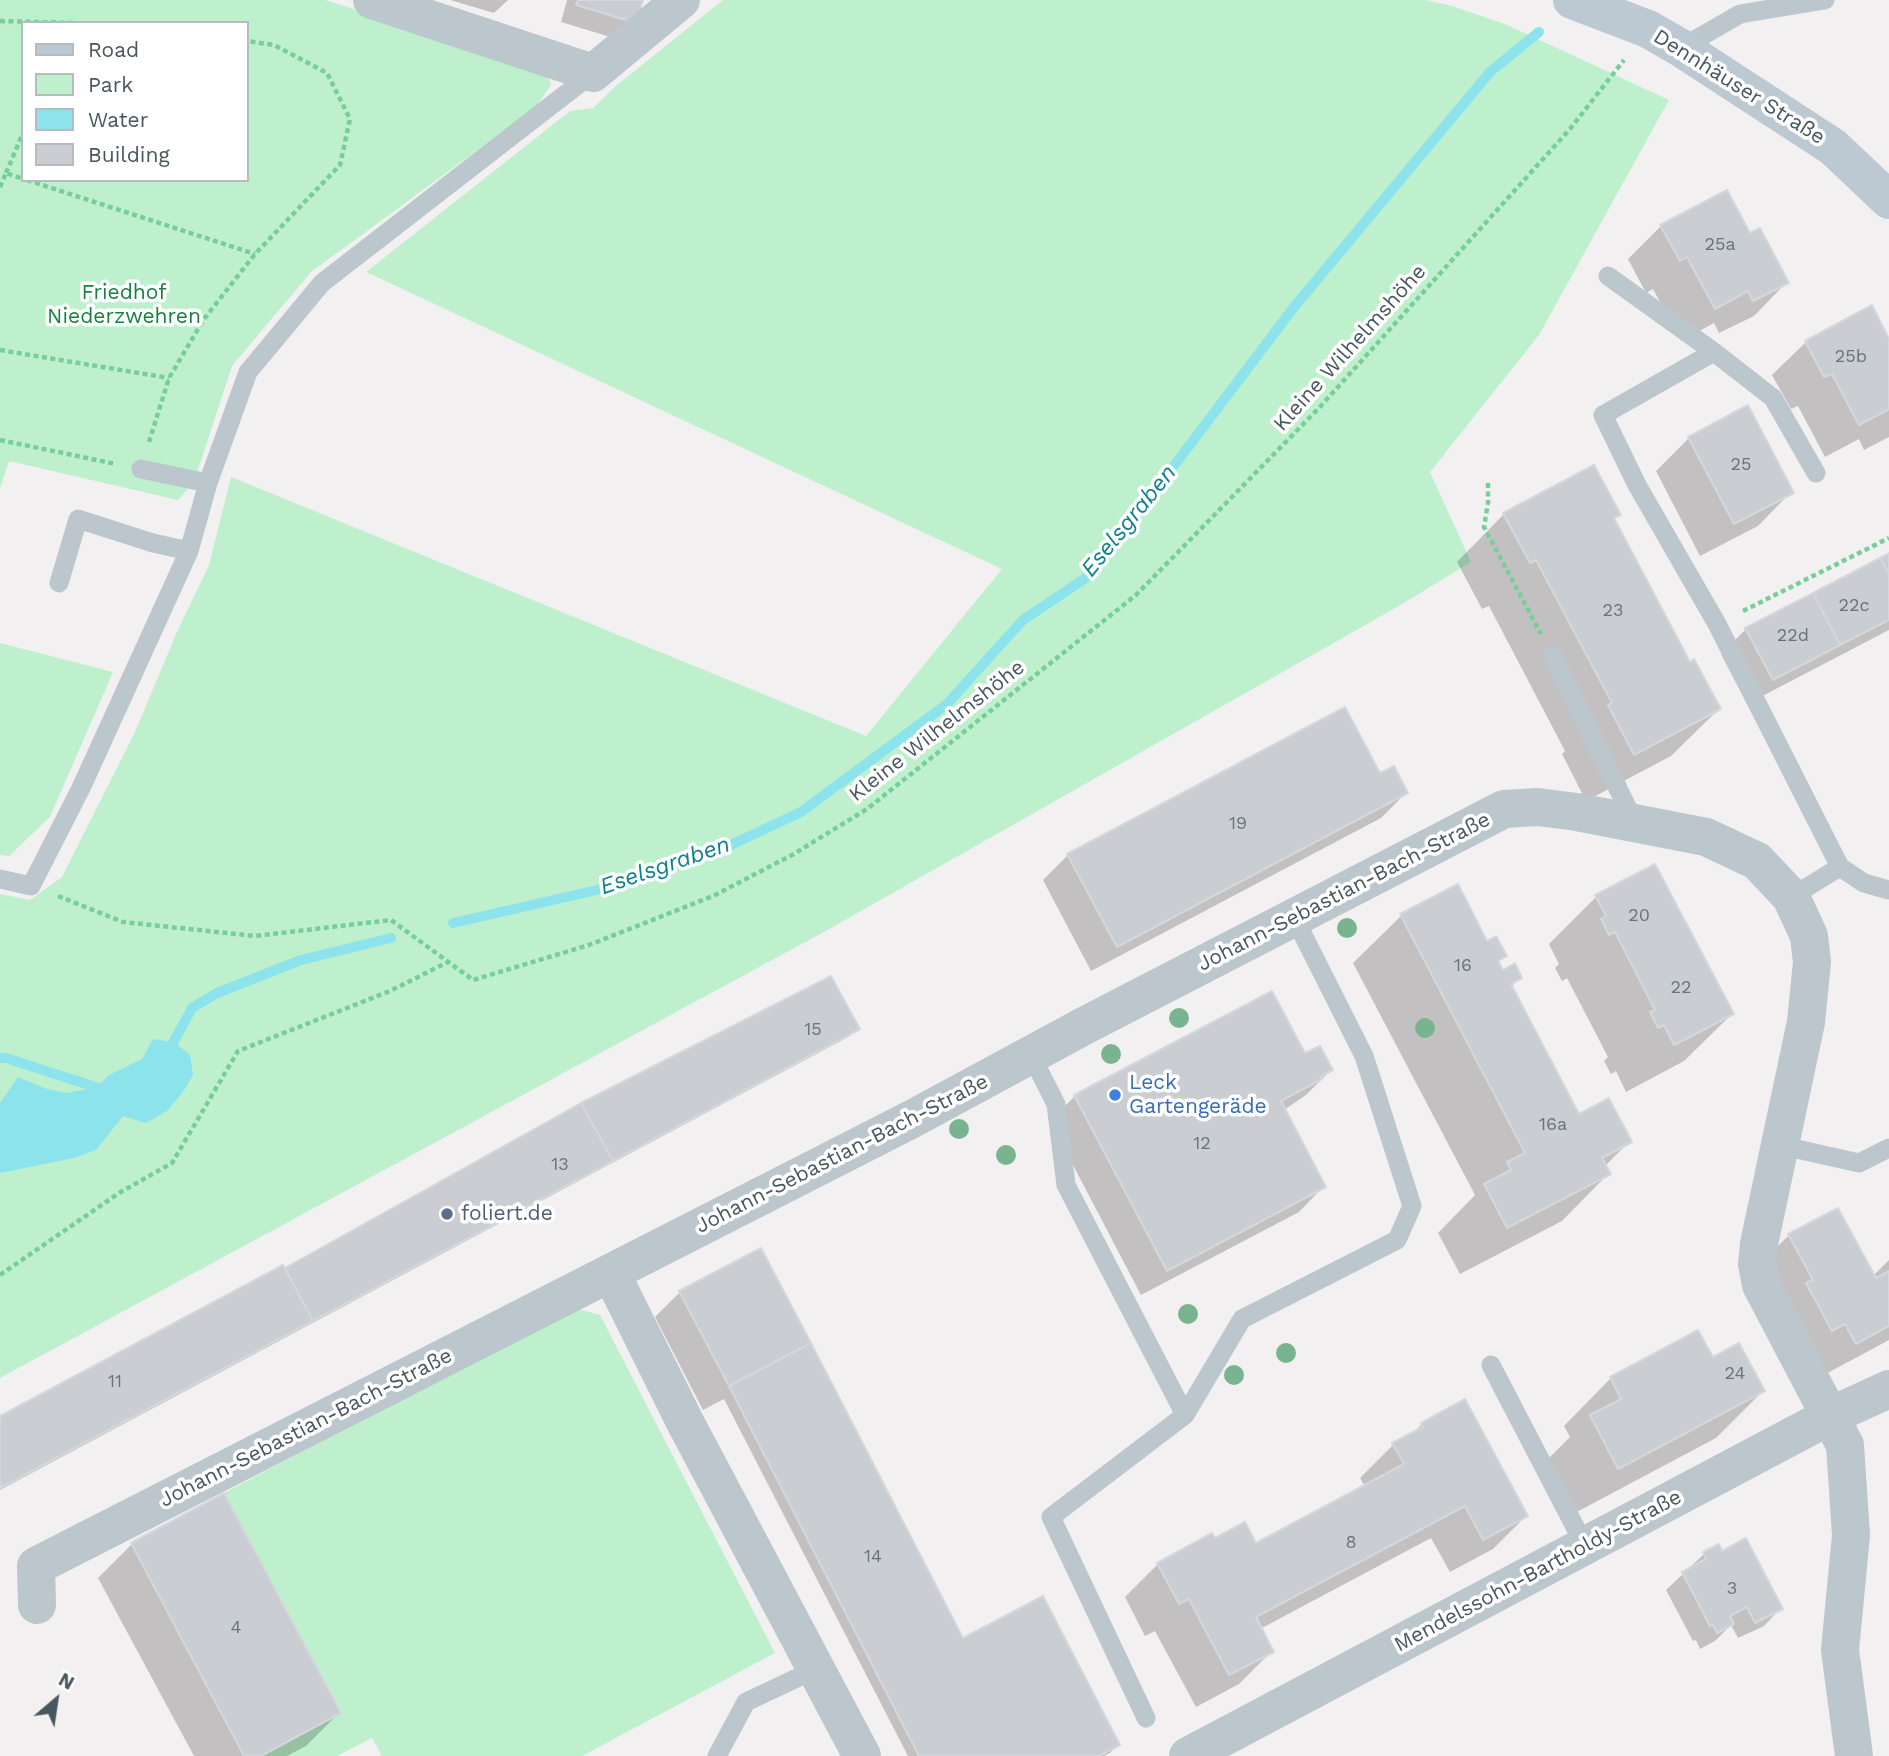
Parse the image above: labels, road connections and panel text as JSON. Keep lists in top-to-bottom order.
{
  "streets": {
    "street": ["Dennhäuser Straße", "Johann-Sebastian-Bach-Straße", "Mendelssohn-Bartholdy-Straße"],
    "path": ["Kleine Wilhelmshöhe"]
  },
  "crossings": [
    ["Dennhäuser Straße", "Kleine Wilhelmshöhe"],
    ["Johann-Sebastian-Bach-Straße", "Mendelssohn-Bartholdy-Straße"]
  ],
  "water": ["Eselsgraben"],
  "parks": ["Friedhof Niederzwehren"],
  "places": ["Leck Gartengeräde", "foliert.de"],
  "house_numbers": [
    "25a",
    "25b",
    "25",
    "22c",
    "23",
    "22d",
    "19",
    "20",
    "16",
    "22",
    "15",
    "16a",
    "12",
    "13",
    "24",
    "11",
    "8",
    "14",
    "3",
    "4"
  ],
  "legend": [
    "Road",
    "Park",
    "Water",
    "Building"
  ],
  "north": "top right"
}
